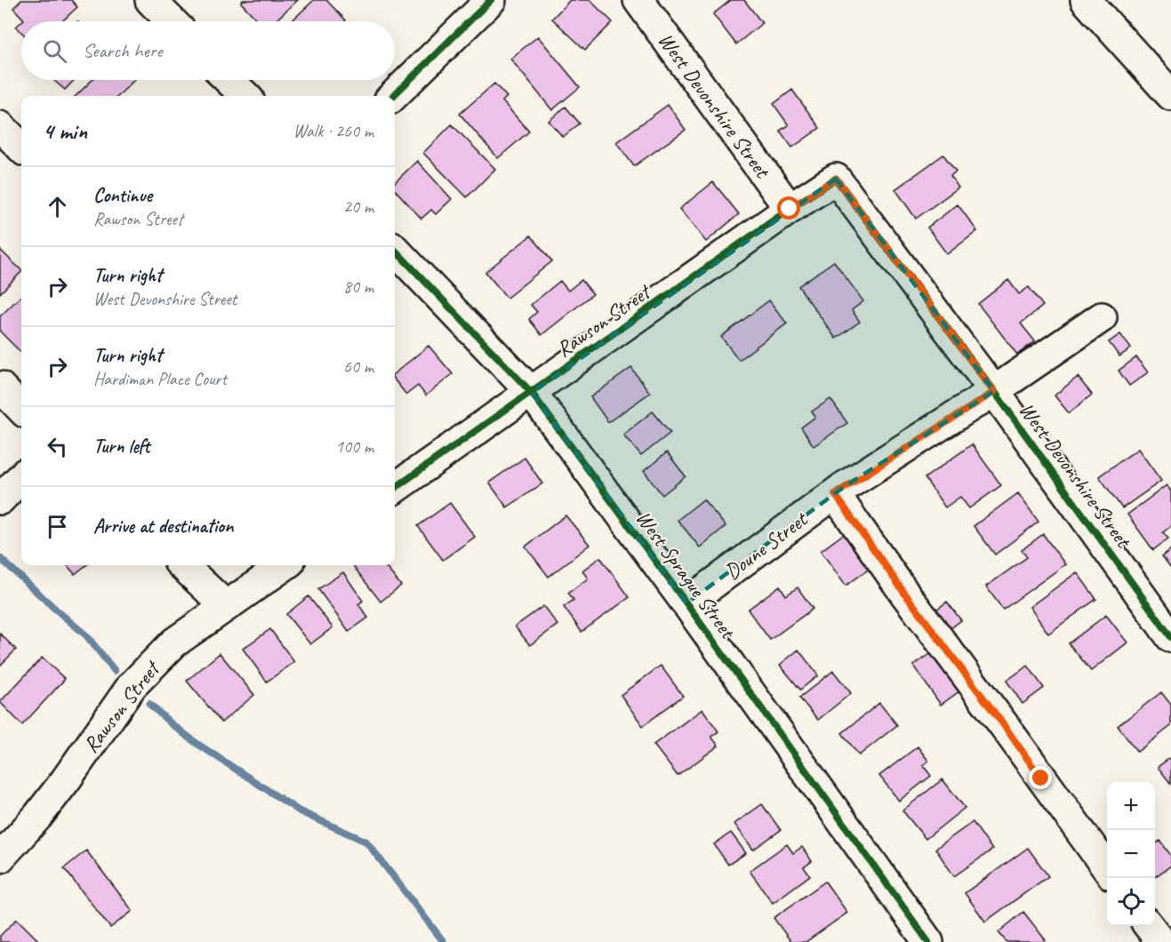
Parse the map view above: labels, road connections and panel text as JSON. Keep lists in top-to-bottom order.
{
  "streets": {
    "street": [
      "West Devonshire Street",
      "Rawson Street",
      "Doune Street",
      "West Sprague Street"
    ]
  },
  "crossings": [
    ["West Devonshire Street", "Rawson Street"],
    ["West Devonshire Street", "Doune Street"],
    ["Rawson Street", "West Sprague Street"],
    ["Doune Street", "West Sprague Street"]
  ],
  "page": {
    "search": "Search here",
    "heading": ["4 min", "Walk · 260 m"],
    "list": [
      ["Continue", "Rawson Street", "20 m"],
      ["Turn right", "West Devonshire Street", "80 m"],
      ["Turn right", "Hardiman Place Court", "60 m"],
      ["Turn left", "100 m"],
      "Arrive at destination"
    ],
    "map_buttons": ["+", "−"]
  }
}
